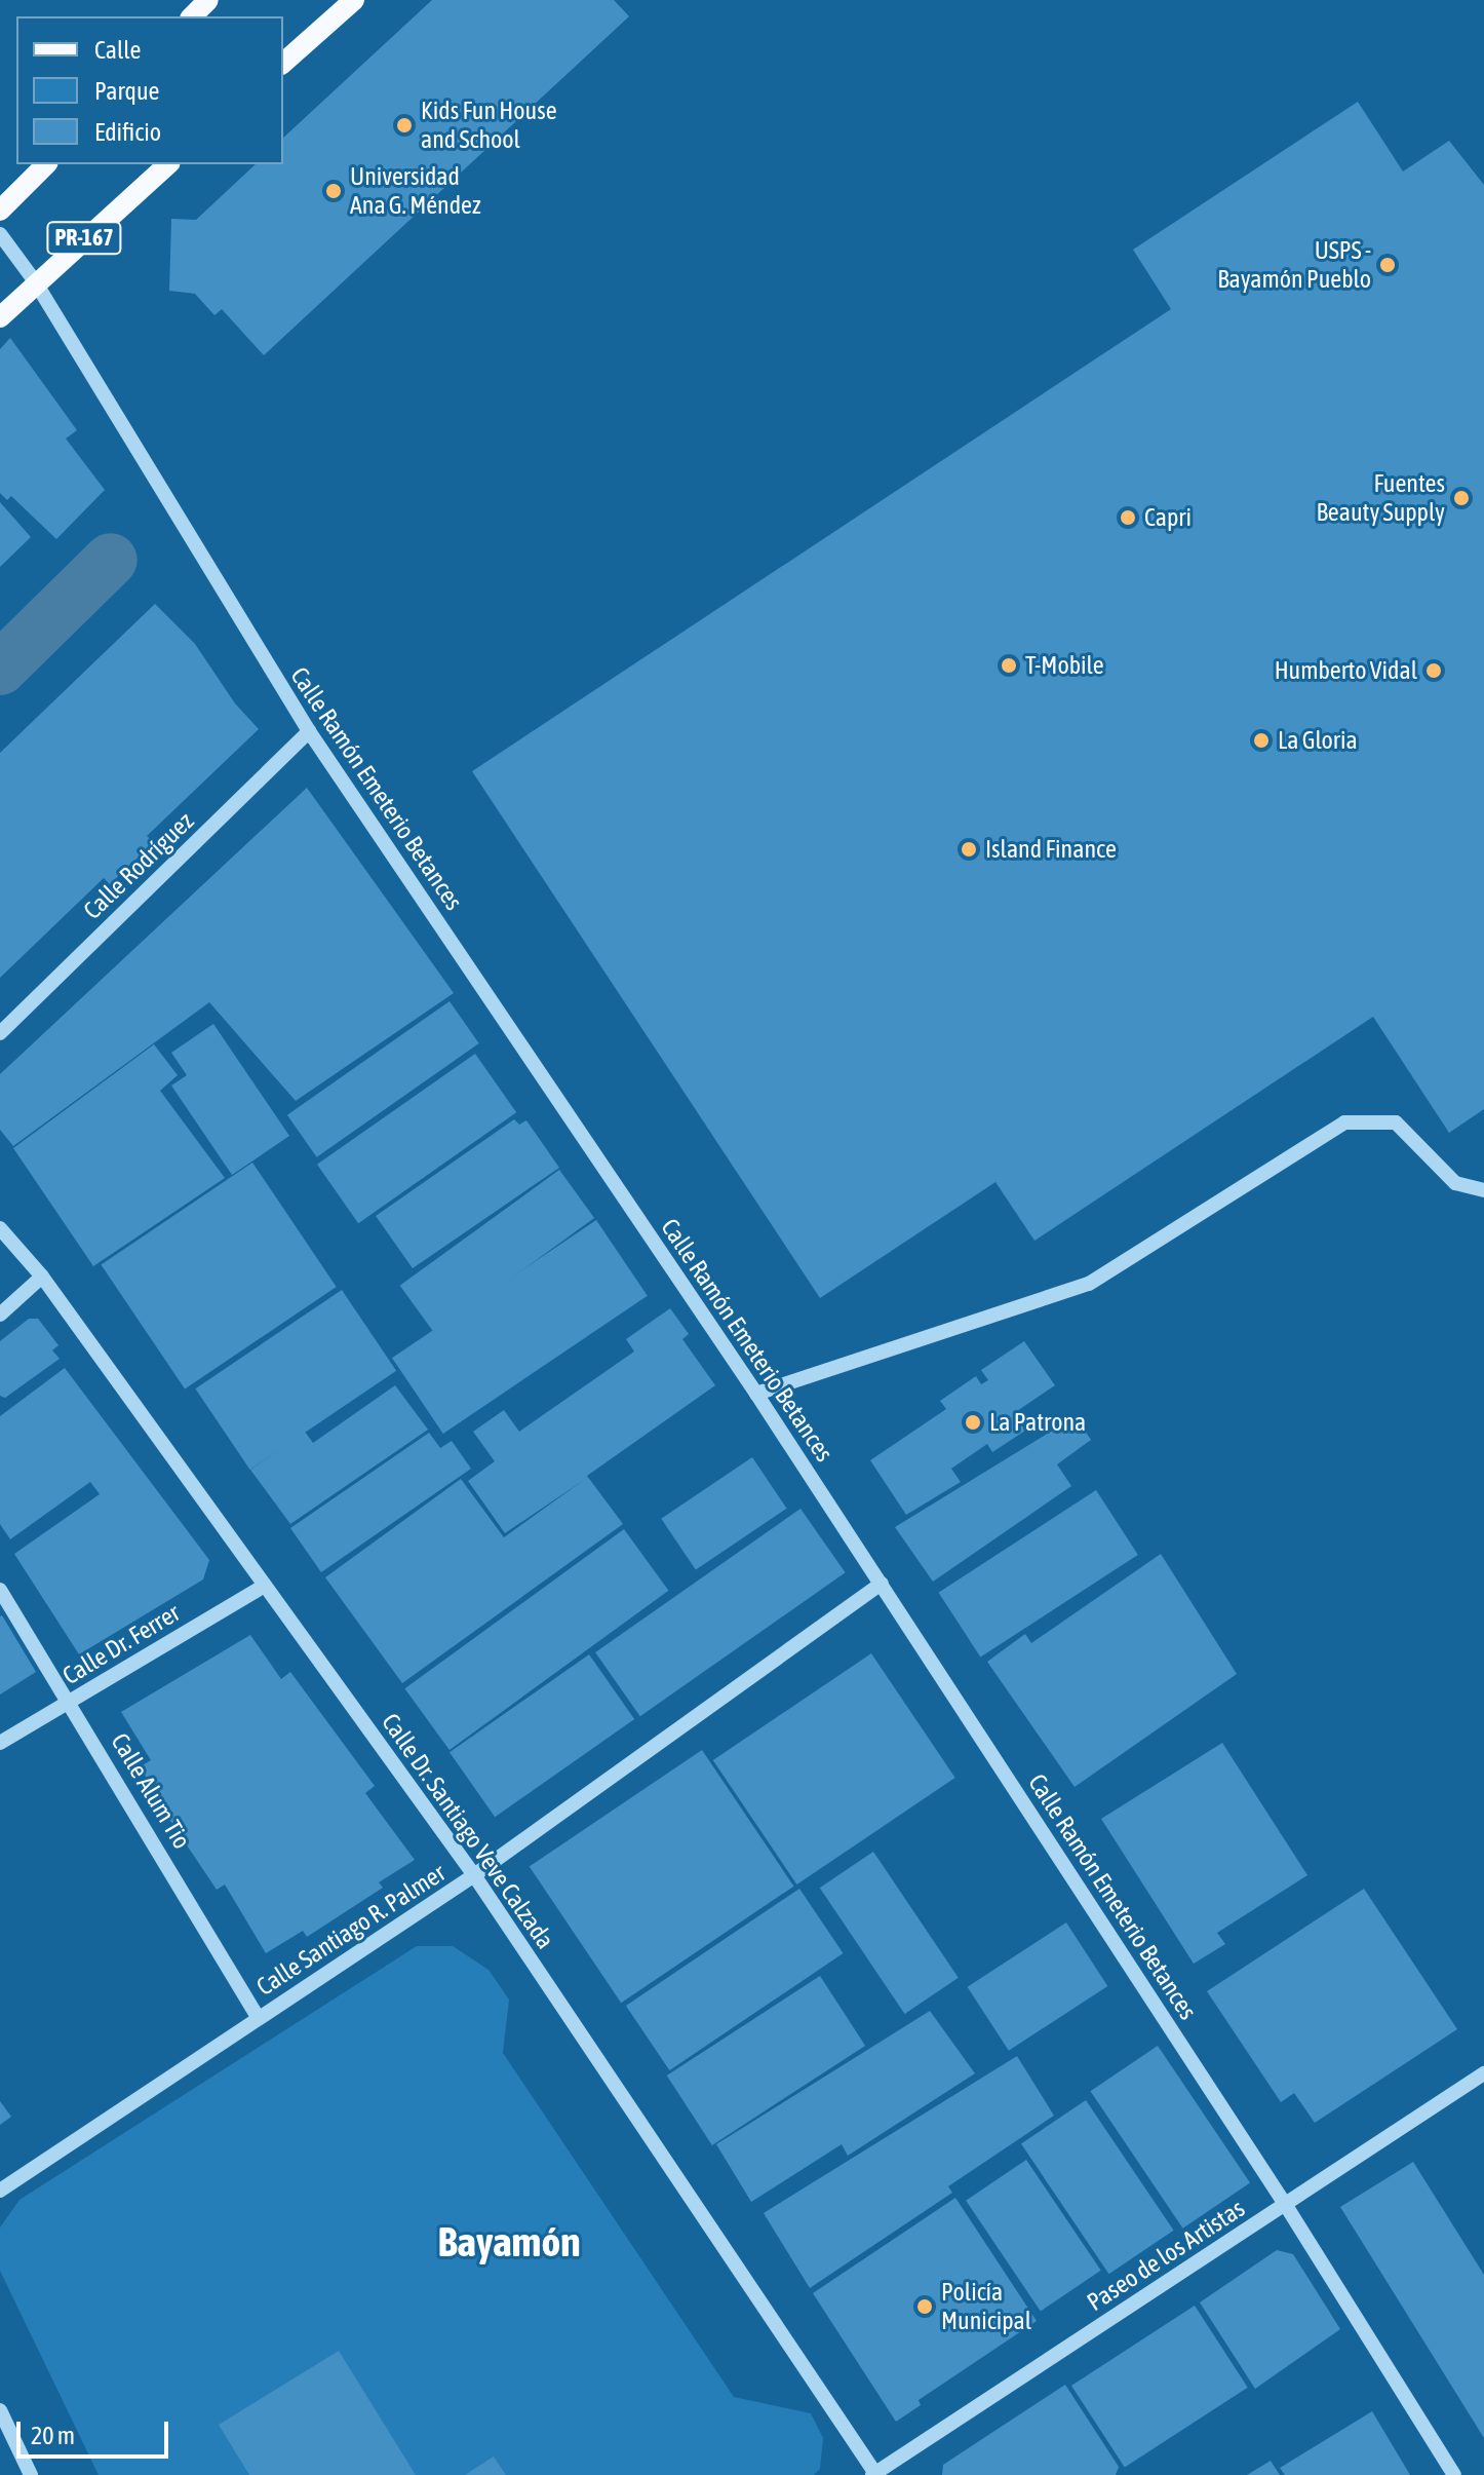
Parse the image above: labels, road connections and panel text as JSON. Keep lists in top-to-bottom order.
{
  "streets": {
    "main road": ["PR-167"],
    "street": [
      "Calle Ramón Emeterio Betances",
      "Calle Rodríguez",
      "Calle Dr. Ferrer",
      "Calle Alum Tio",
      "Calle Dr. Santiago Veve Calzada",
      "Calle Santiago R. Palmer",
      "Paseo de los Artistas"
    ]
  },
  "crossings": [
    ["PR-167", "Calle Ramón Emeterio Betances"],
    ["Calle Ramón Emeterio Betances", "Calle Rodríguez"],
    ["Calle Ramón Emeterio Betances", "Calle Santiago R. Palmer"],
    ["Calle Ramón Emeterio Betances", "Paseo de los Artistas"],
    ["Calle Dr. Ferrer", "Calle Alum Tio"],
    ["Calle Dr. Ferrer", "Calle Dr. Santiago Veve Calzada"],
    ["Calle Alum Tio", "Calle Santiago R. Palmer"],
    ["Calle Dr. Santiago Veve Calzada", "Calle Santiago R. Palmer"],
    ["Calle Dr. Santiago Veve Calzada", "Paseo de los Artistas"]
  ],
  "districts": ["Bayamón"],
  "places": [
    "Kids Fun House and School",
    "Universidad Ana G. Méndez",
    "USPS - Bayamón Pueblo",
    "Fuentes Beauty Supply",
    "Capri",
    "T-Mobile",
    "Humberto Vidal",
    "La Gloria",
    "Island Finance",
    "La Patrona",
    "Policía Municipal"
  ],
  "legend": ["Calle", "Parque", "Edificio"],
  "scale_bar": "20 m"
}
